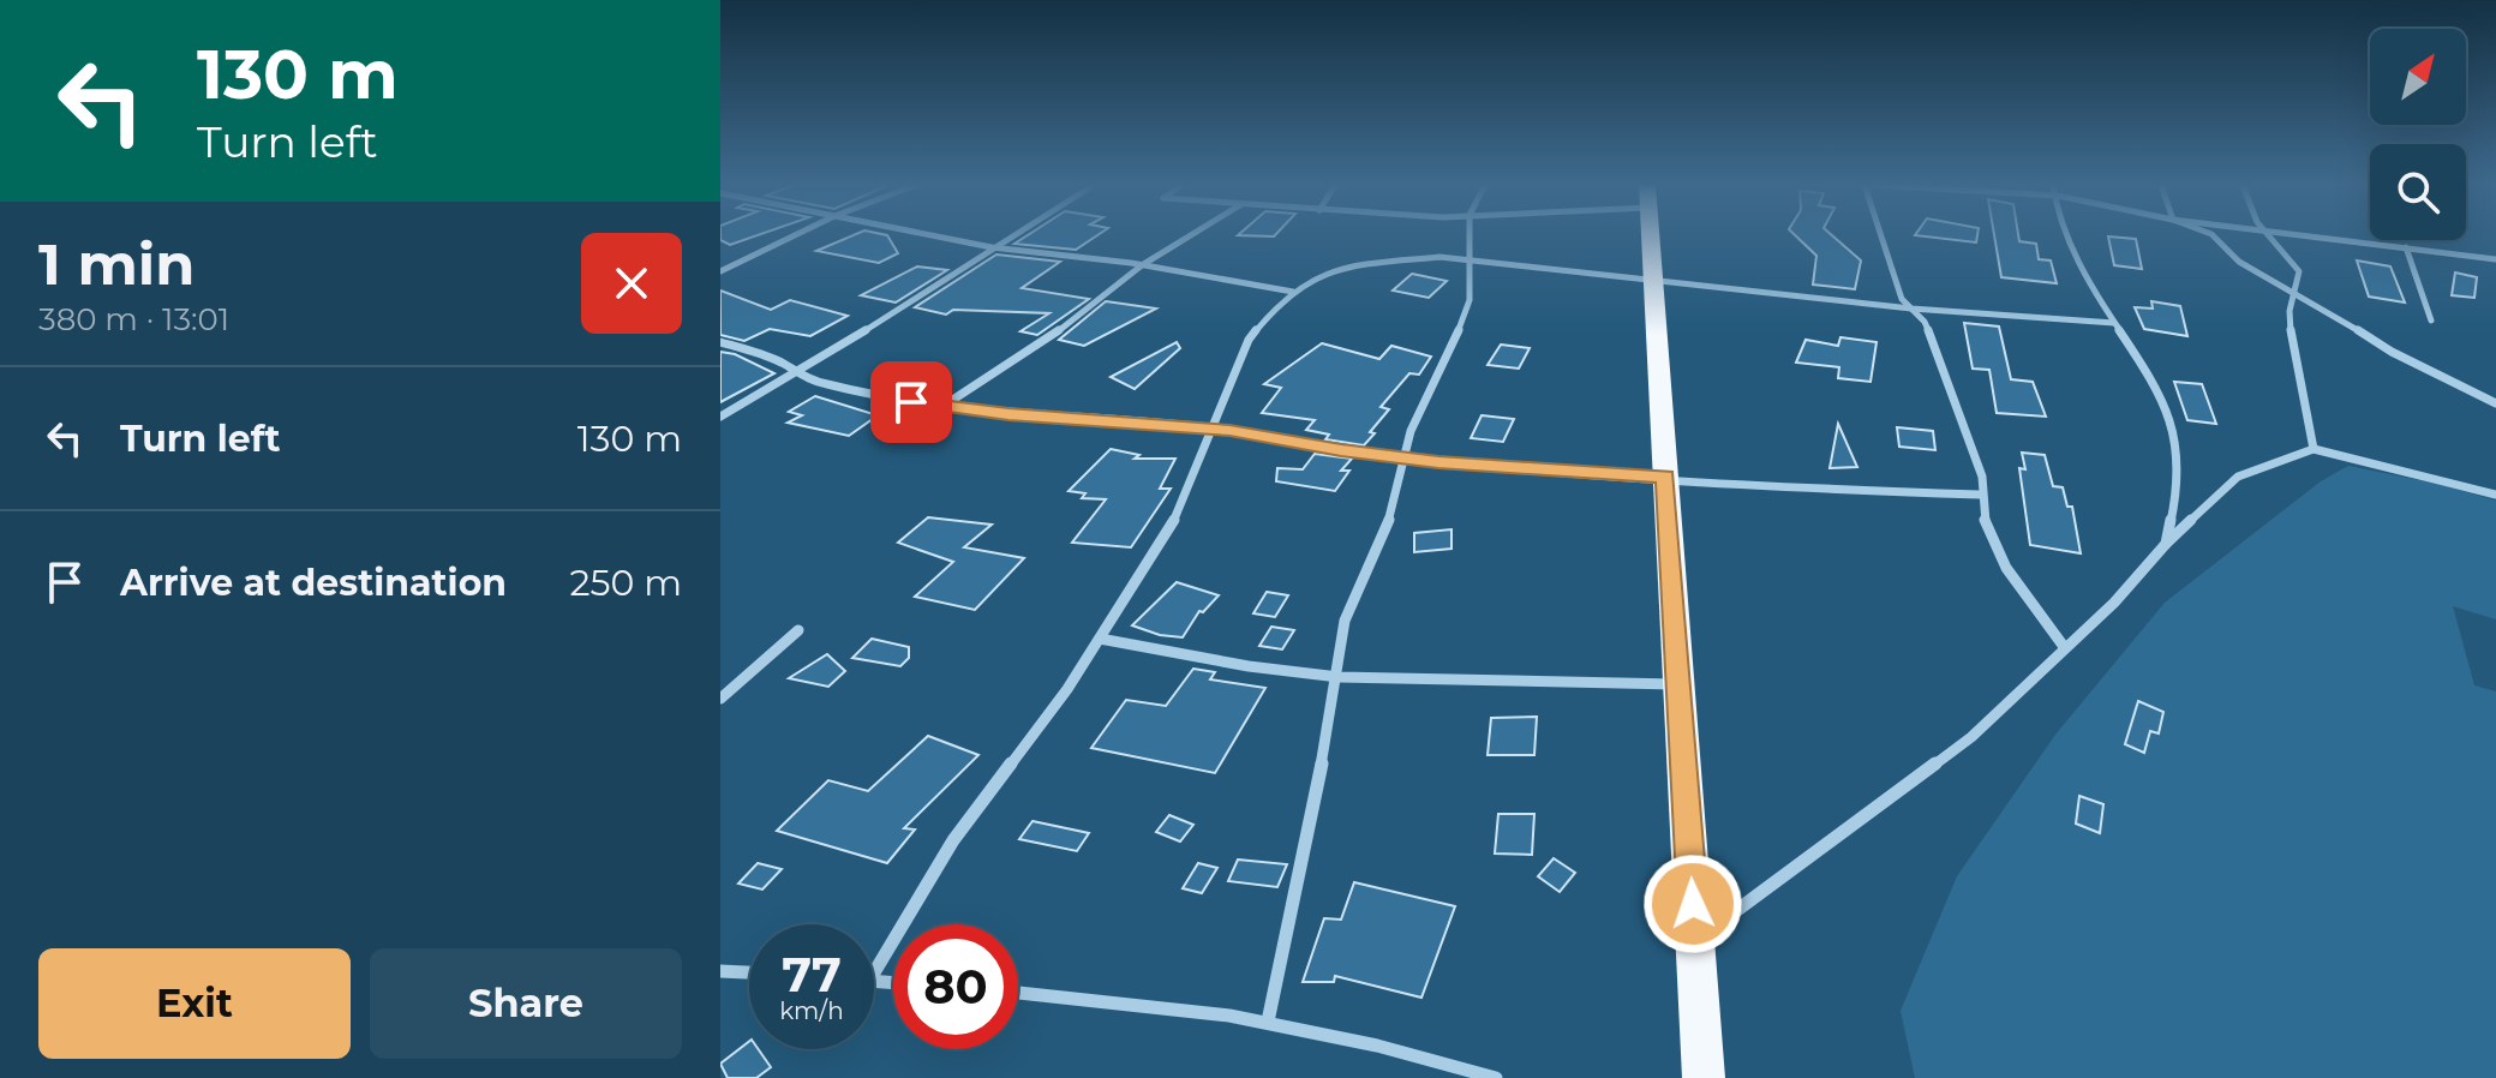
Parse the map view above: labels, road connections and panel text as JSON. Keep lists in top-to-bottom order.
{
  "north": "top right",
  "page": {
    "turn": ["130 m", "Turn left"],
    "heading": ["1 min", "380 m · 13:01"],
    "list": [
      {
        "name": "Turn left",
        "value": "130 m"
      },
      {
        "name": "Arrive at destination",
        "value": "250 m"
      }
    ],
    "speed": "77 km/h",
    "limit": "80",
    "buttons": ["Exit", "Share"]
  }
}
